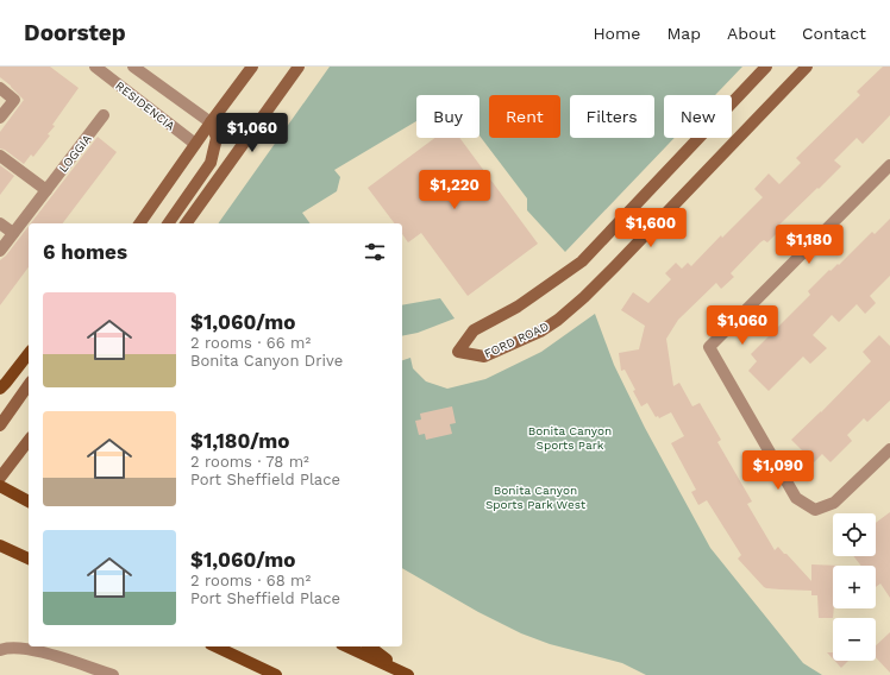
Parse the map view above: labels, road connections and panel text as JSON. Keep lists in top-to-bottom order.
{
  "streets": {
    "street": ["RESIDENCIA", "LOGGIA", "FORD ROAD"]
  },
  "parks": ["Bonita Canyon Sports Park", "Bonita Canyon Sports Park West"],
  "page": {
    "header": "Doorstep",
    "nav": [
      "Home",
      "Map",
      "About",
      "Contact"
    ],
    "chip": [
      "Buy",
      "Rent",
      "Filters",
      "New"
    ],
    "price": [
      "$1,060",
      "$1,220",
      "$1,600",
      "$1,180",
      "$1,060",
      "$1,090"
    ],
    "heading": "6 homes",
    "list": [
      {
        "name": "$1,060/mo",
        "note": "2 rooms · 66 m² · Bonita Canyon Drive"
      },
      {
        "name": "$1,180/mo",
        "note": "2 rooms · 78 m² · Port Sheffield Place"
      },
      {
        "name": "$1,060/mo",
        "note": "2 rooms · 68 m² · Port Sheffield Place"
      }
    ],
    "map_buttons": ["+", "−"]
  }
}
